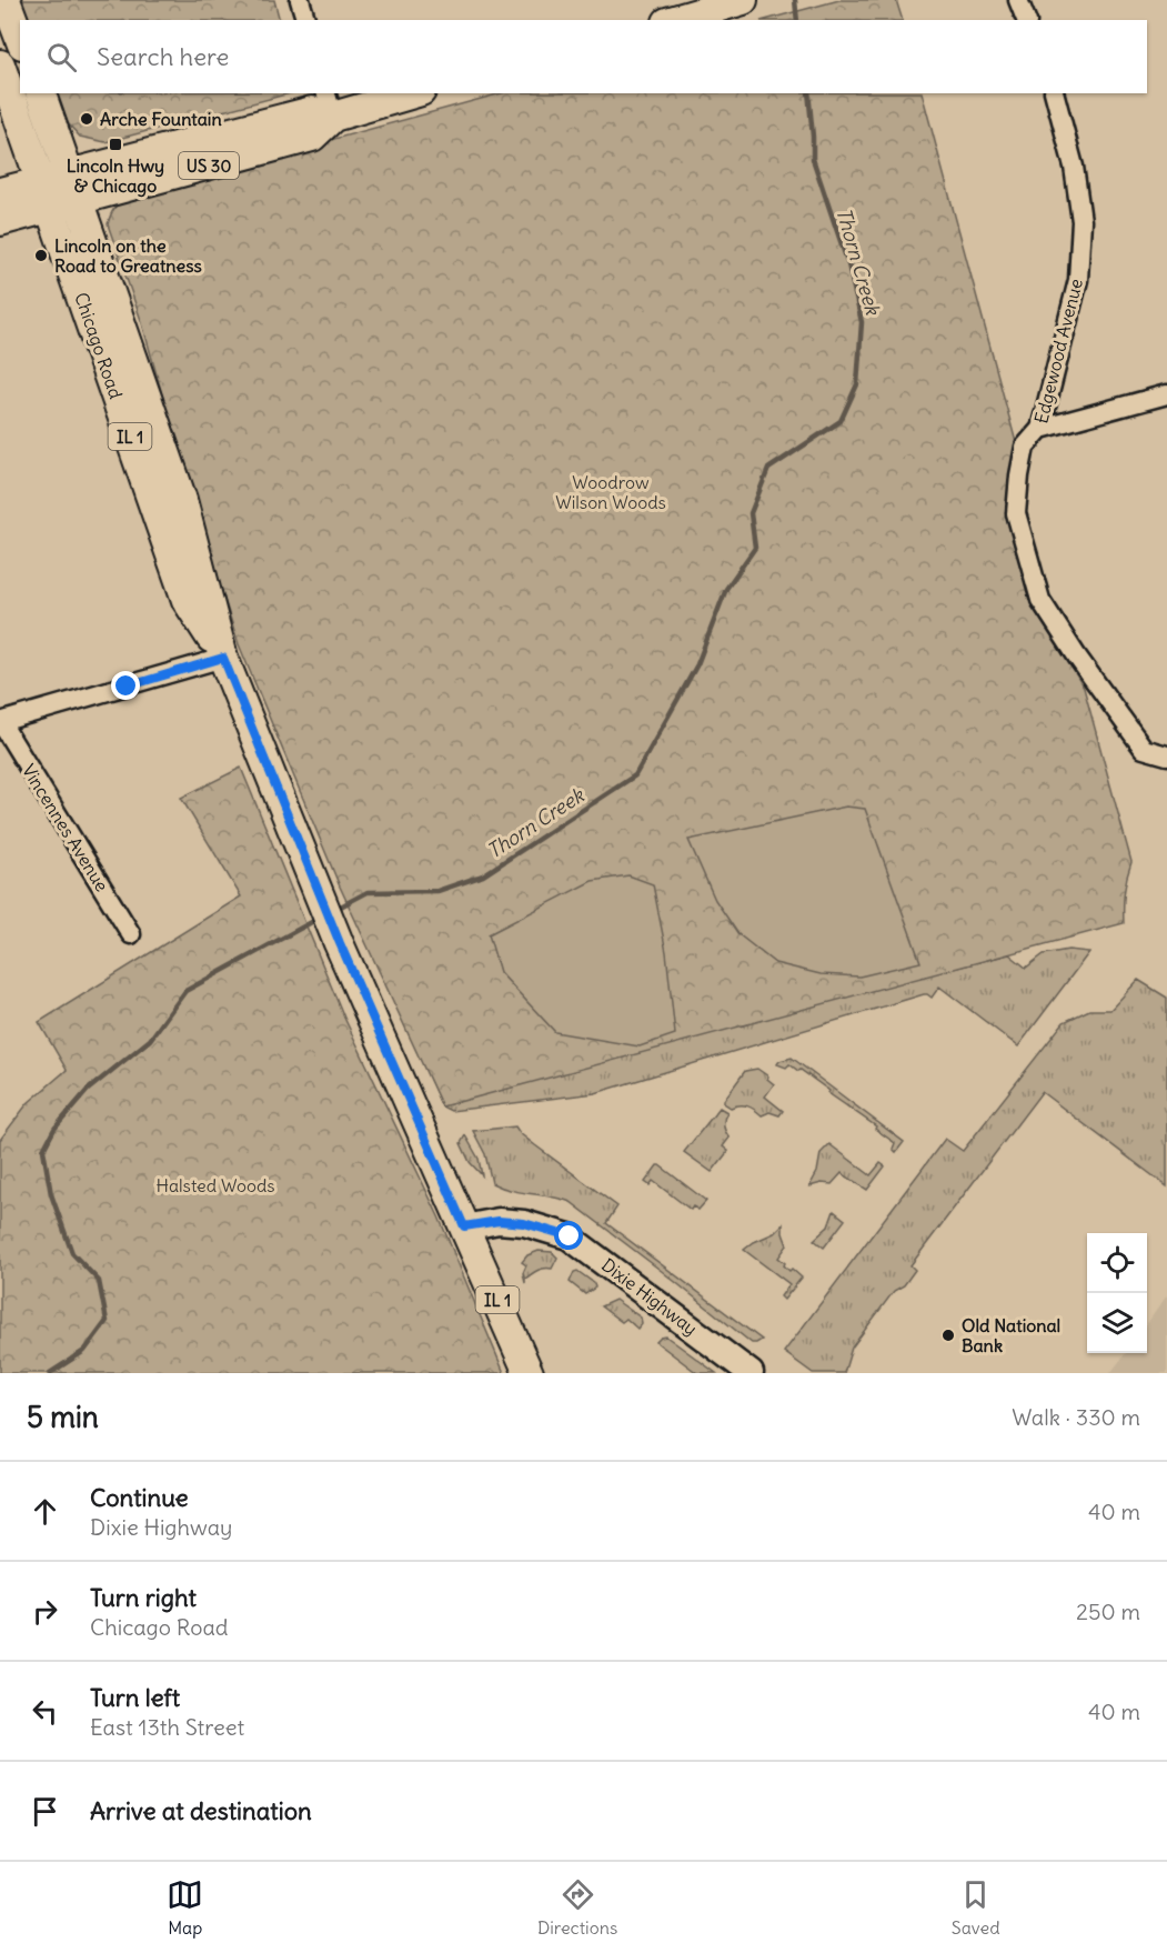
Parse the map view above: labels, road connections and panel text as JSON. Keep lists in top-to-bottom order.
{
  "streets": {
    "main road": [
      "US 30",
      "Chicago Road",
      "IL 1",
      "Dixie Highway"
    ],
    "street": ["Edgewood Avenue", "Vincennes Avenue"]
  },
  "crossings": [
    ["US 30", "Chicago Road"],
    ["Chicago Road", "Dixie Highway"]
  ],
  "water": ["Thorn Creek"],
  "parks": ["Woodrow Wilson Woods", "Halsted Woods"],
  "places": {
    "other": ["Arche Fountain", "Lincoln on the Road to Greatness", "Old National Bank"],
    "transit": ["Lincoln Hwy & Chicago"]
  },
  "page": {
    "search": "Search here",
    "heading": ["5 min", "Walk · 330 m"],
    "list": [
      ["Continue", "Dixie Highway", "40 m"],
      ["Turn right", "Chicago Road", "250 m"],
      ["Turn left", "East 13th Street", "40 m"],
      "Arrive at destination"
    ],
    "nav": ["Map", "Directions", "Saved"]
  }
}
